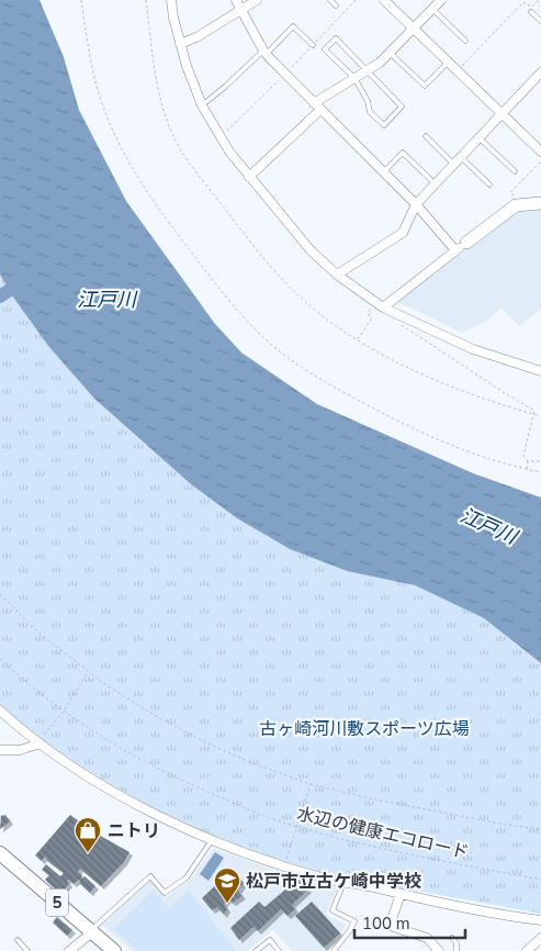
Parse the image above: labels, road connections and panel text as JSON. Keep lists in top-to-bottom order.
{
  "streets": {
    "main road": ["5"],
    "path": ["水辺の健康エコロード"]
  },
  "water": ["江戸川"],
  "parks": ["古ヶ崎河川敷スポーツ広場"],
  "places": {
    "shop": ["ニトリ"],
    "school or university": ["松戸市立古ケ崎中学校"]
  },
  "scale_bar": "100 m"
}
